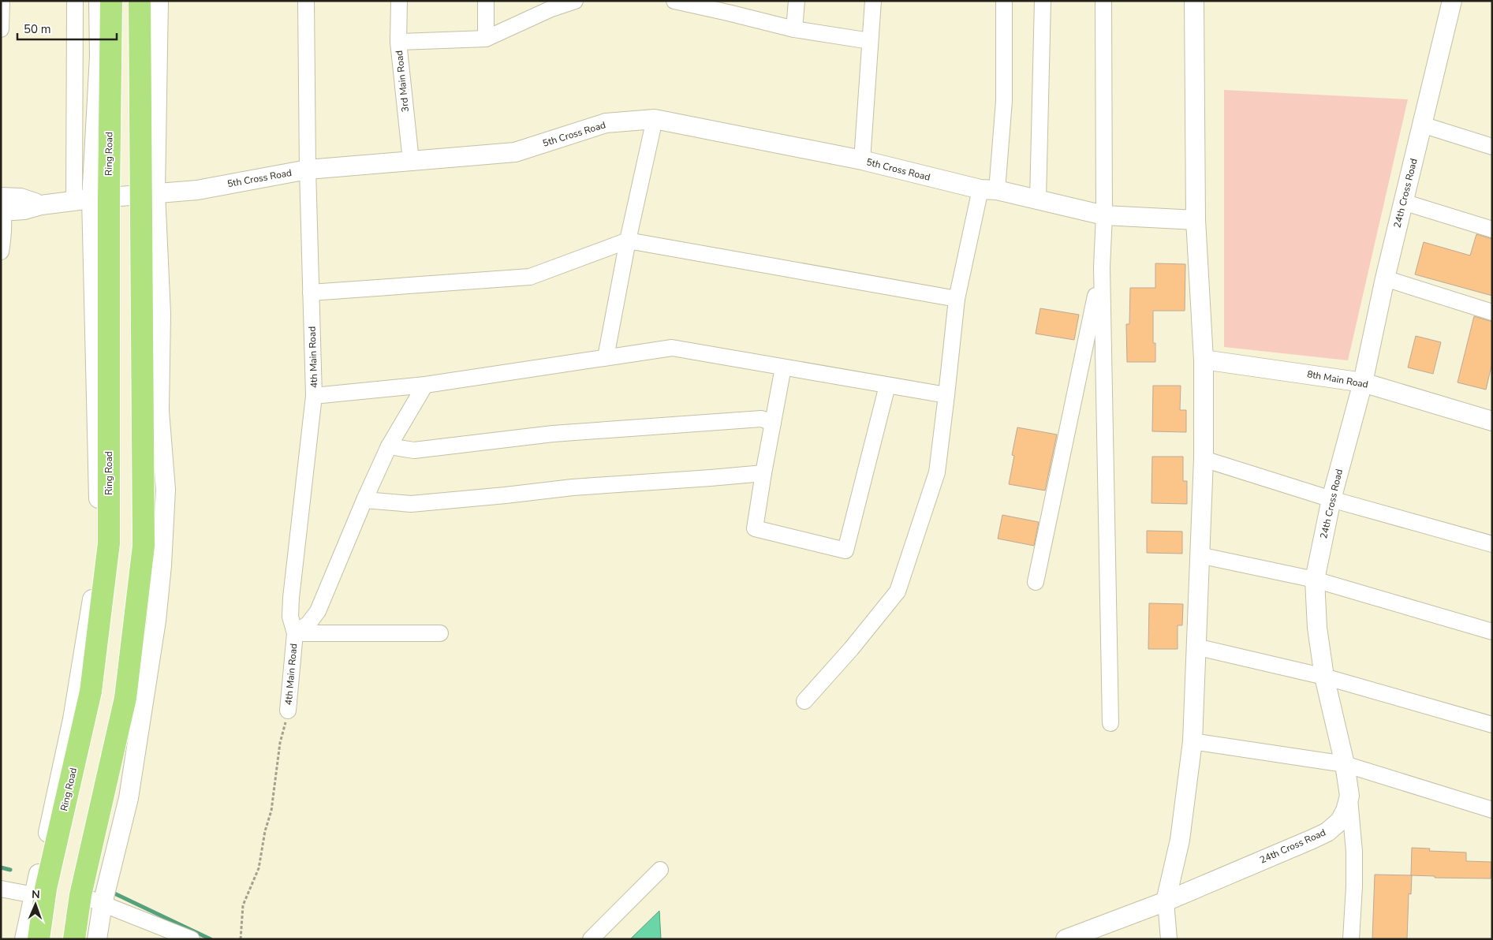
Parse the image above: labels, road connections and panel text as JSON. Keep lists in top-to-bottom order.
{
  "streets": {
    "highway": ["Ring Road"],
    "street": [
      "3rd Main Road",
      "5th Cross Road",
      "24th Cross Road",
      "4th Main Road",
      "8th Main Road"
    ]
  },
  "crossings": [
    ["3rd Main Road", "5th Cross Road"],
    ["5th Cross Road", "Ring Road"],
    ["5th Cross Road", "4th Main Road"],
    ["24th Cross Road", "8th Main Road"]
  ],
  "scale_bar": "50 m",
  "north": "top"
}
